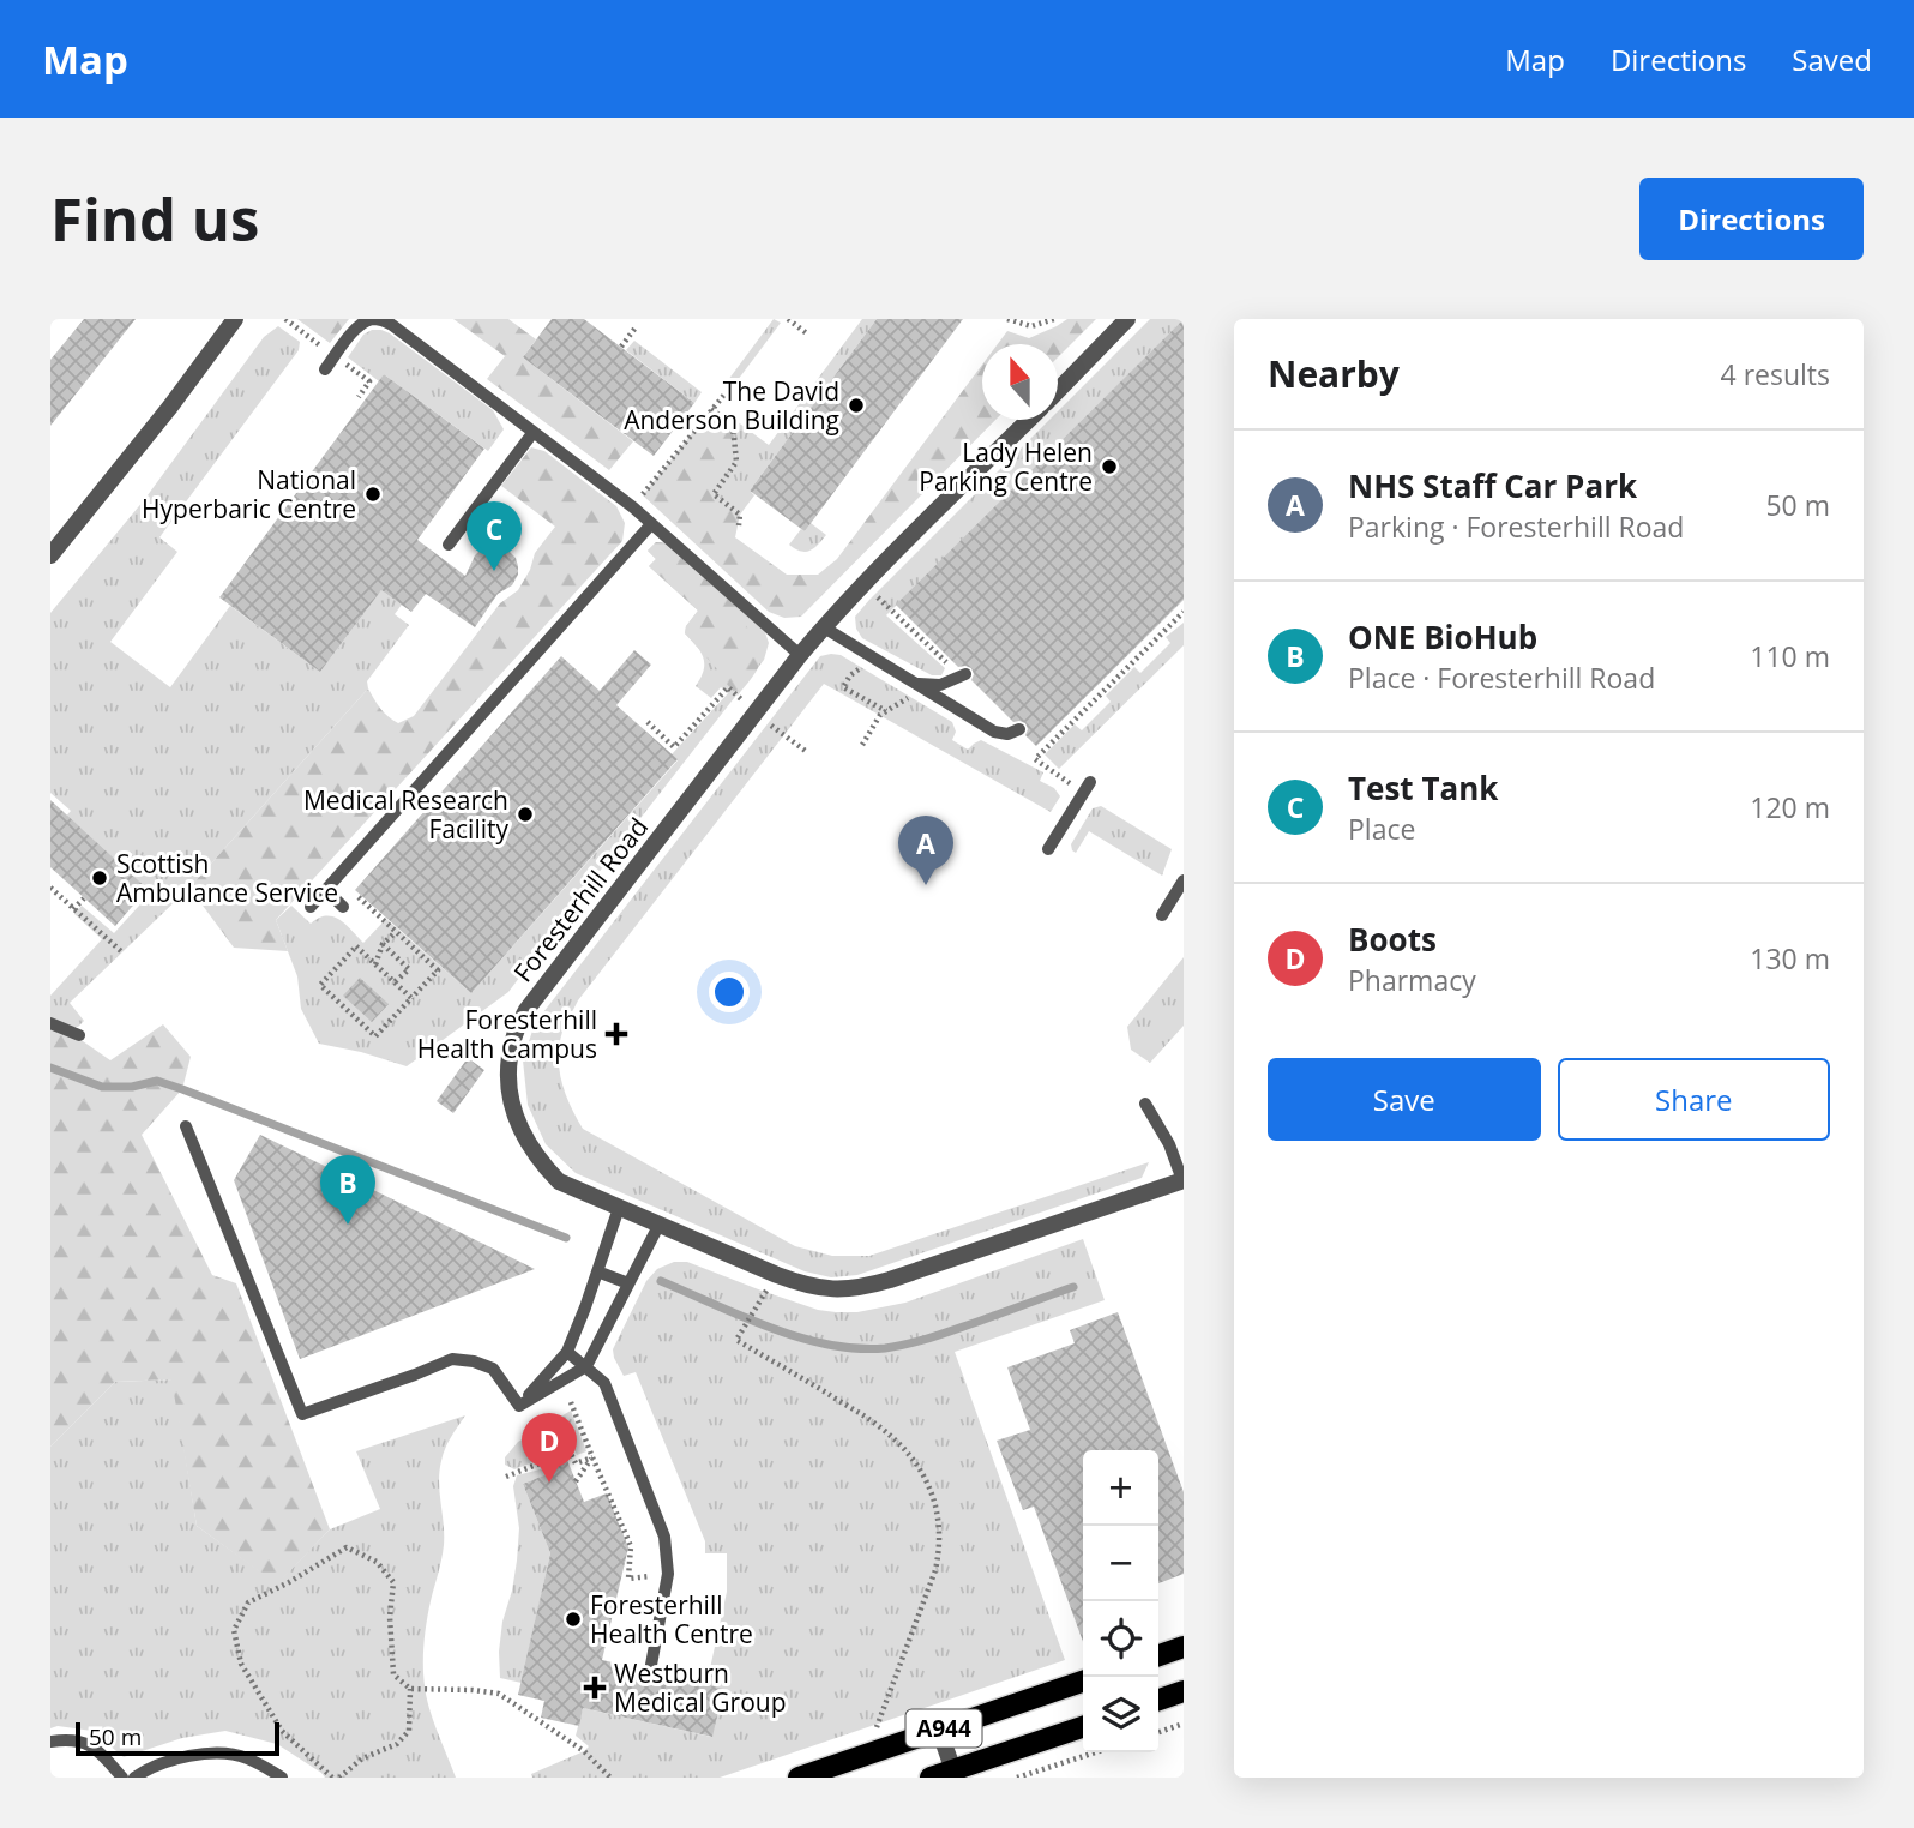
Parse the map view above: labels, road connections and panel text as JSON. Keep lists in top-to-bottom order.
{
  "streets": {
    "main road": ["A944"],
    "street": ["Foresterhill Road"]
  },
  "places": {
    "other": [
      "The David Anderson Building",
      "Lady Helen Parking Centre",
      "National Hyperbaric Centre",
      "Medical Research Facility",
      "Scottish Ambulance Service",
      "Foresterhill Health Centre"
    ],
    "health": ["Foresterhill Health Campus", "Westburn Medical Group"]
  },
  "scale_bar": "50 m",
  "north": "top",
  "page": {
    "header": "Map",
    "nav": ["Map", "Directions", "Saved"],
    "buttons": [
      "Directions",
      ["Save", "Share"]
    ],
    "title": "Find us",
    "heading": ["Nearby", "4 results"],
    "list": [
      {
        "mark": "A",
        "name": "NHS Staff Car Park",
        "note": "Parking · Foresterhill Road",
        "value": "50 m"
      },
      {
        "mark": "B",
        "name": "ONE BioHub",
        "note": "Place · Foresterhill Road",
        "value": "110 m"
      },
      {
        "mark": "C",
        "name": "Test Tank",
        "note": "Place",
        "value": "120 m"
      },
      {
        "mark": "D",
        "name": "Boots",
        "note": "Pharmacy",
        "value": "130 m"
      }
    ],
    "pins": [
      "C",
      "A",
      "B",
      "D"
    ],
    "map_buttons": ["+", "−"],
    "scale": "50 m"
  }
}
